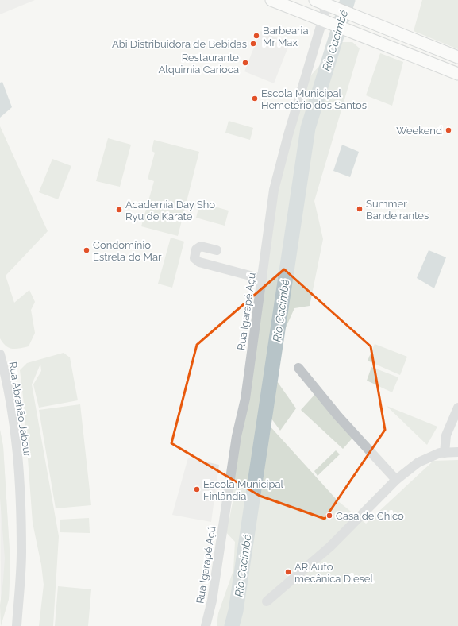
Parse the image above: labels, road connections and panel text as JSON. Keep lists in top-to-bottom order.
{
  "streets": {
    "street": ["Rua Igarapé Açú", "Rua Abrahão Jabour"]
  },
  "water": ["Rio Cacimbé"],
  "places": [
    "Barbearia Mr Max",
    "Abi Distribuidora de Bebidas",
    "Restaurante Alquimia Carioca",
    "Escola Municipal Hemetério dos Santos",
    "Weekend",
    "Summer Bandeirantes",
    "Academia Day Sho Ryu de Karate",
    "Condomínio Estrela do Mar",
    "Escola Municipal Finlândia",
    "Casa de Chico",
    "AR Auto mecânica Diesel"
  ]
}
